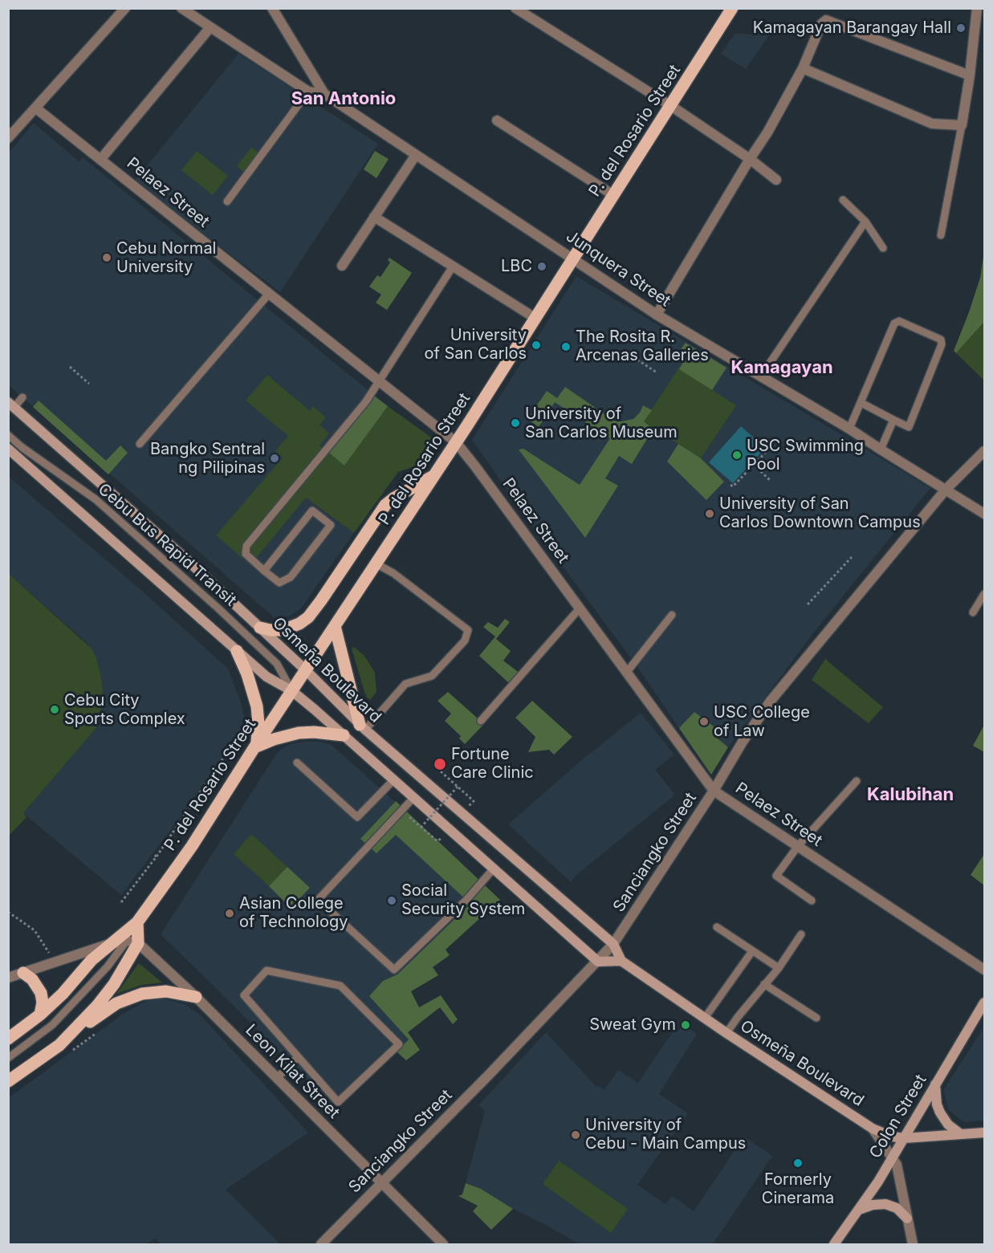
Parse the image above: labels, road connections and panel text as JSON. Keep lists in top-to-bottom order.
{
  "streets": {
    "main road": ["P. del Rosario Street", "Osmeña Boulevard", "Colon Street"],
    "street": [
      "Pelaez Street",
      "Junquera Street",
      "Sanciangko Street",
      "Leon Kilat Street"
    ],
    "lane": ["Cebu Bus Rapid Transit"]
  },
  "crossings": [
    ["P. del Rosario Street", "Pelaez Street"],
    ["P. del Rosario Street", "Junquera Street"],
    ["P. del Rosario Street", "Cebu Bus Rapid Transit"],
    ["P. del Rosario Street", "Osmeña Boulevard"],
    ["Pelaez Street", "Sanciangko Street"],
    ["Junquera Street", "Sanciangko Street"],
    ["Osmeña Boulevard", "Sanciangko Street"],
    ["Osmeña Boulevard", "Colon Street"],
    ["Sanciangko Street", "Leon Kilat Street"]
  ],
  "districts": ["San Antonio", "Kamagayan", "Kalubihan"],
  "places": [
    "Kamagayan Barangay Hall",
    "Cebu Normal University",
    "LBC",
    "University of San Carlos",
    "The Rosita R. Arcenas Galleries",
    "University of San Carlos Museum",
    "USC Swimming Pool",
    "Bangko Sentral ng Pilipinas",
    "University of San Carlos Downtown Campus",
    "Cebu City Sports Complex",
    "USC College of Law",
    "Fortune Care Clinic",
    "Social Security System",
    "Asian College of Technology",
    "Sweat Gym",
    "University of Cebu - Main Campus",
    "Formerly Cinerama"
  ]
}
